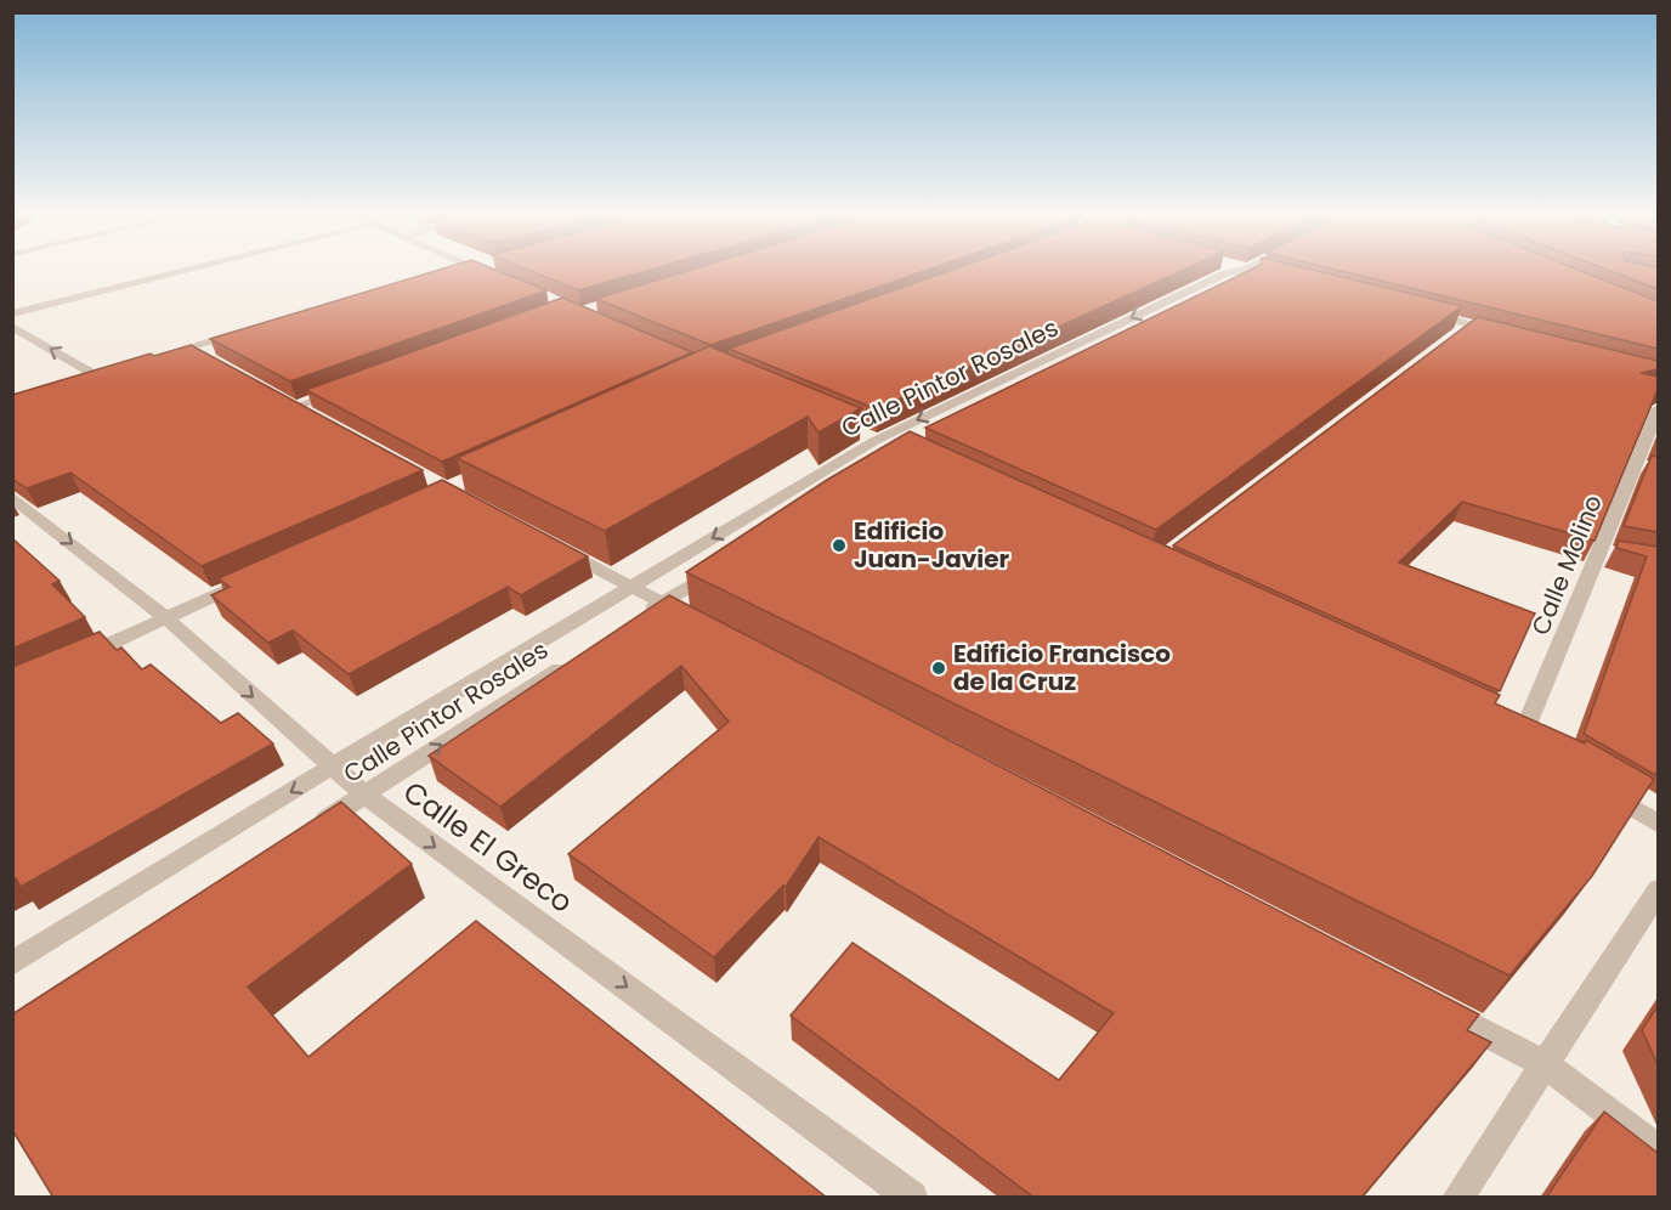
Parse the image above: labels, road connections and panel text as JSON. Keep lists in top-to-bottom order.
{
  "streets": {
    "street": ["Calle Pintor Rosales", "Calle Molino", "Calle El Greco"]
  },
  "crossings": [
    ["Calle Pintor Rosales", "Calle El Greco"]
  ],
  "one_way": ["Calle El Greco"],
  "places": ["Edificio Juan-Javier", "Edificio Francisco de la Cruz"]
}
